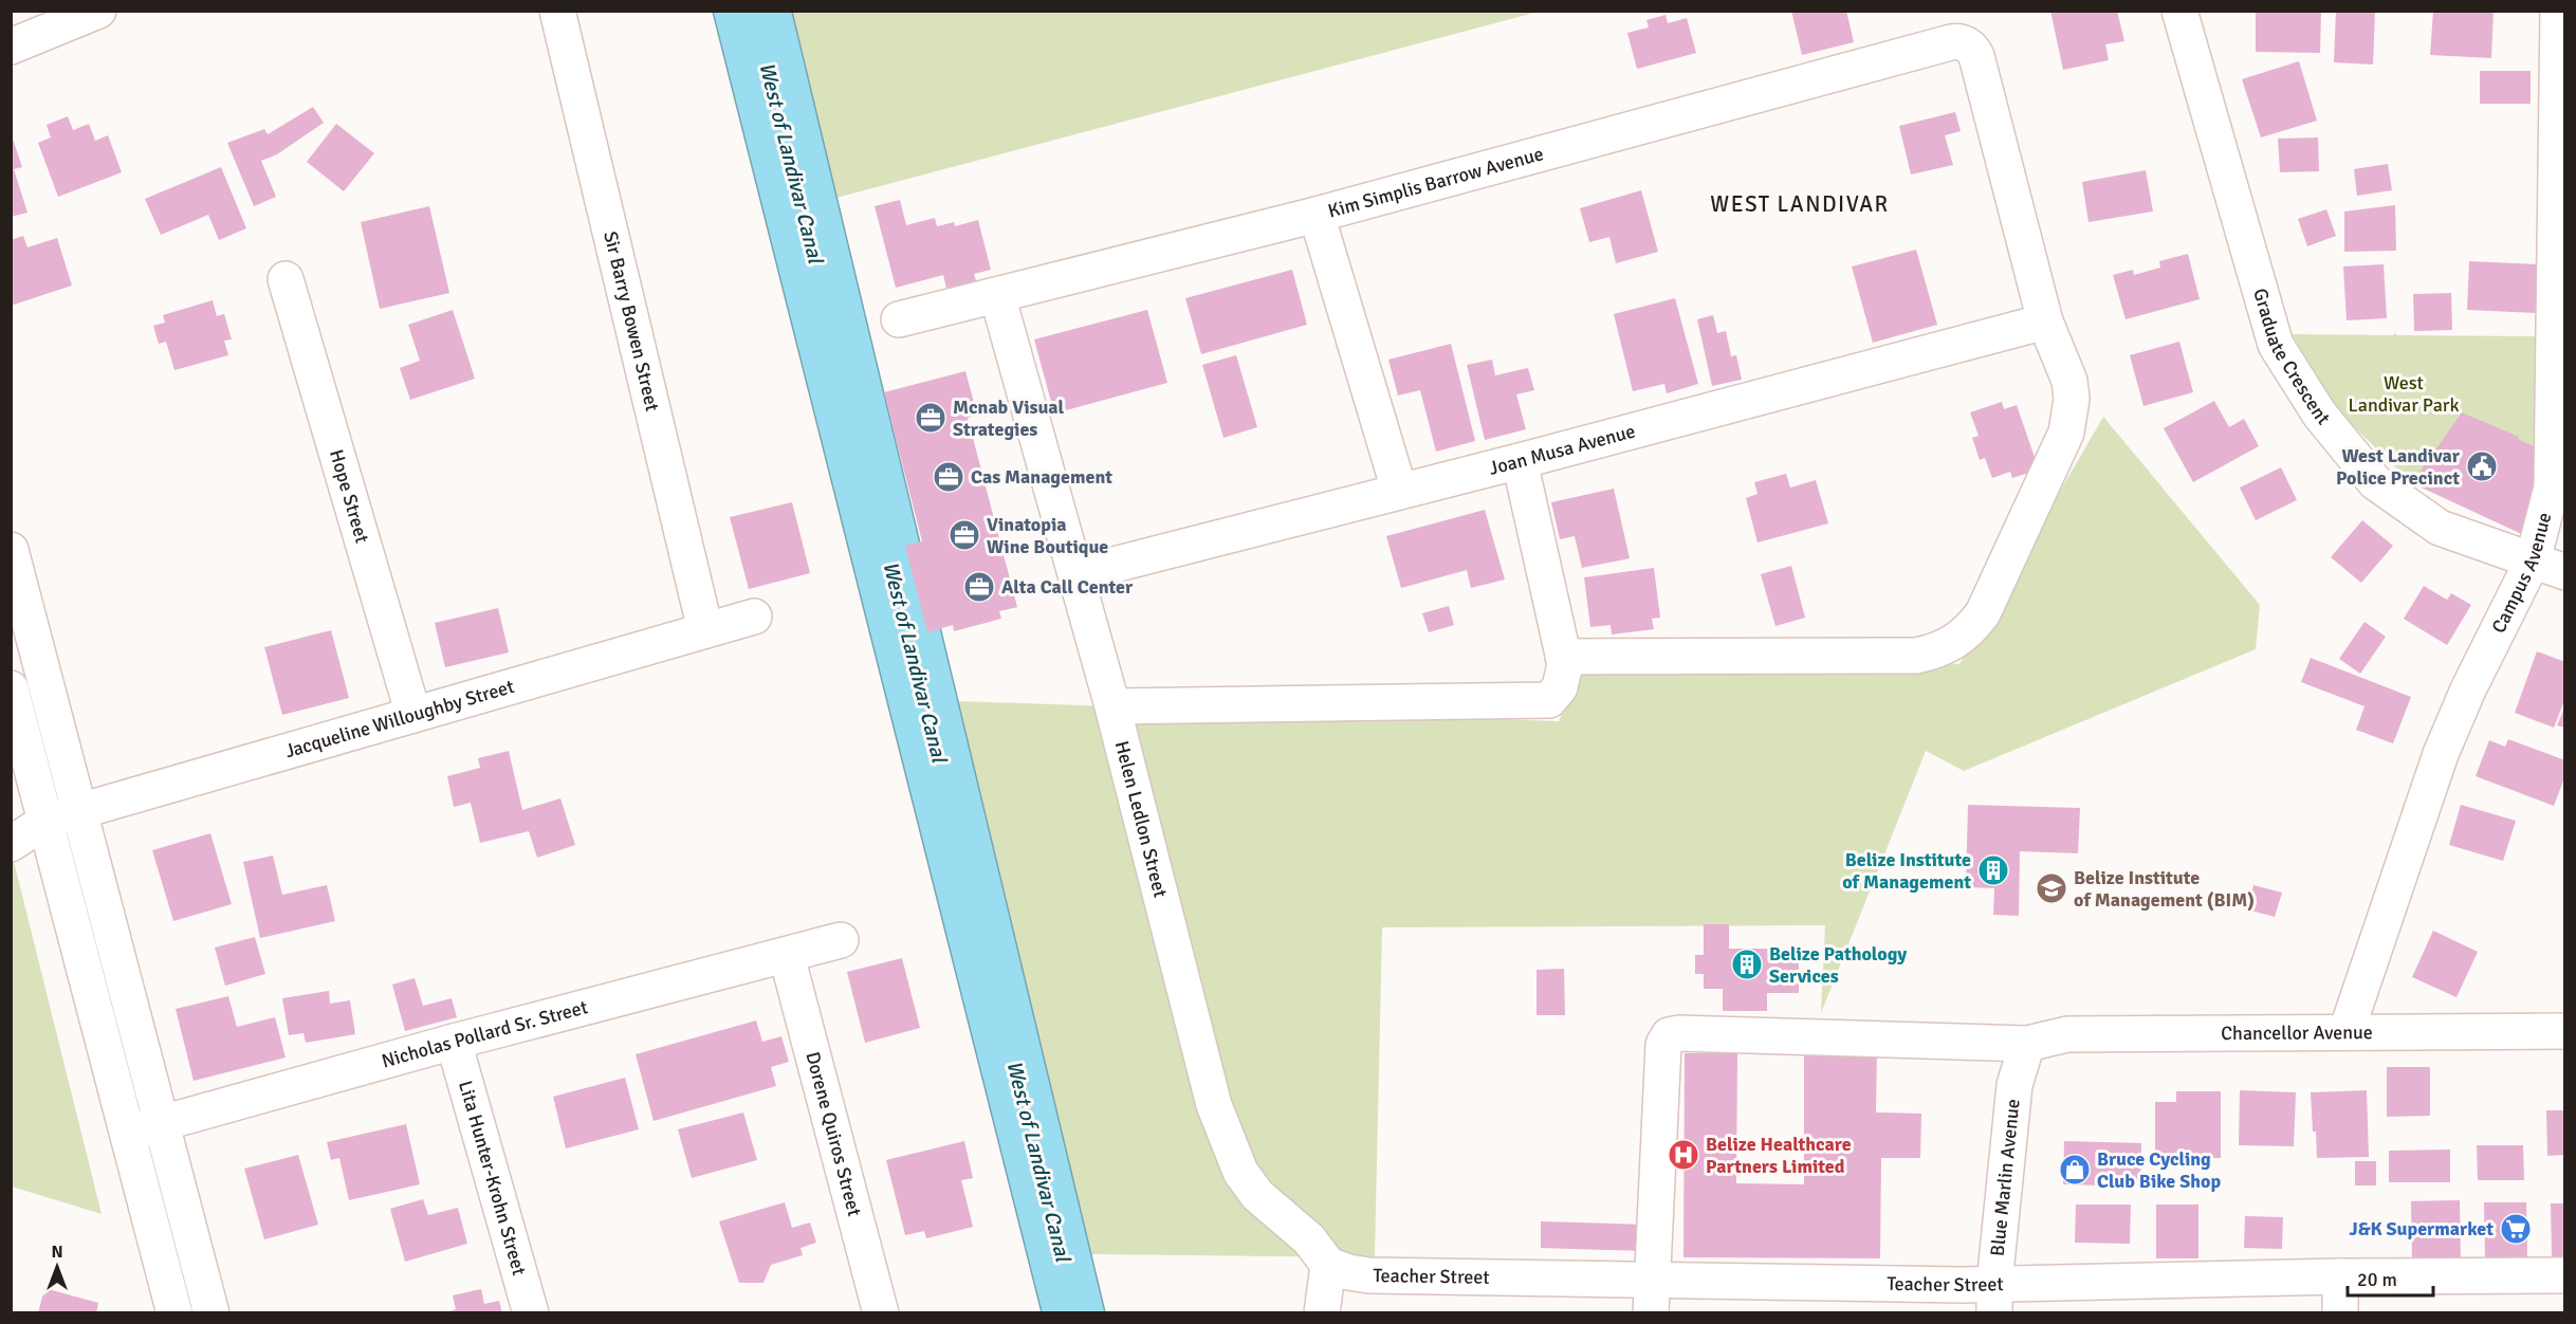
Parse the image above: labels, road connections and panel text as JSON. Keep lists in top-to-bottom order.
{
  "streets": {
    "street": [
      "Kim Simplis Barrow Avenue",
      "Sir Barry Bowen Street",
      "Graduate Crescent",
      "Joan Musa Avenue",
      "Hope Street",
      "Campus Avenue",
      "Jacqueline Willoughby Street",
      "Helen Ledlon Street",
      "Chancellor Avenue",
      "Nicholas Pollard Sr. Street",
      "Dorene Quiros Street",
      "Lita Hunter-Krohn Street",
      "Blue Marlin Avenue",
      "Teacher Street"
    ]
  },
  "crossings": [
    ["Kim Simplis Barrow Avenue", "Joan Musa Avenue"],
    ["Kim Simplis Barrow Avenue", "Helen Ledlon Street"],
    ["Sir Barry Bowen Street", "Jacqueline Willoughby Street"],
    ["Graduate Crescent", "Campus Avenue"],
    ["Joan Musa Avenue", "Helen Ledlon Street"],
    ["Hope Street", "Jacqueline Willoughby Street"],
    ["Campus Avenue", "Chancellor Avenue"],
    ["Helen Ledlon Street", "Teacher Street"],
    ["Chancellor Avenue", "Blue Marlin Avenue"],
    ["Chancellor Avenue", "Teacher Street"],
    ["Nicholas Pollard Sr. Street", "Dorene Quiros Street"],
    ["Nicholas Pollard Sr. Street", "Lita Hunter-Krohn Street"],
    ["Blue Marlin Avenue", "Teacher Street"]
  ],
  "districts": ["WEST LANDIVAR"],
  "water": ["West of Landivar Canal"],
  "parks": ["West Landivar Park"],
  "places": {
    "office": [
      "Mcnab Visual Strategies",
      "Cas Management",
      "Vinatopia Wine Boutique",
      "Alta Call Center"
    ],
    "public building": ["West Landivar Police Precinct"],
    "building": ["Belize Institute of Management", "Belize Pathology Services"],
    "school or university": ["Belize Institute of Management (BIM)"],
    "hospital": ["Belize Healthcare Partners Limited"],
    "shop": ["Bruce Cycling Club Bike Shop"],
    "supermarket": ["J&K Supermarket"]
  },
  "scale_bar": "20 m",
  "north": "top"
}
